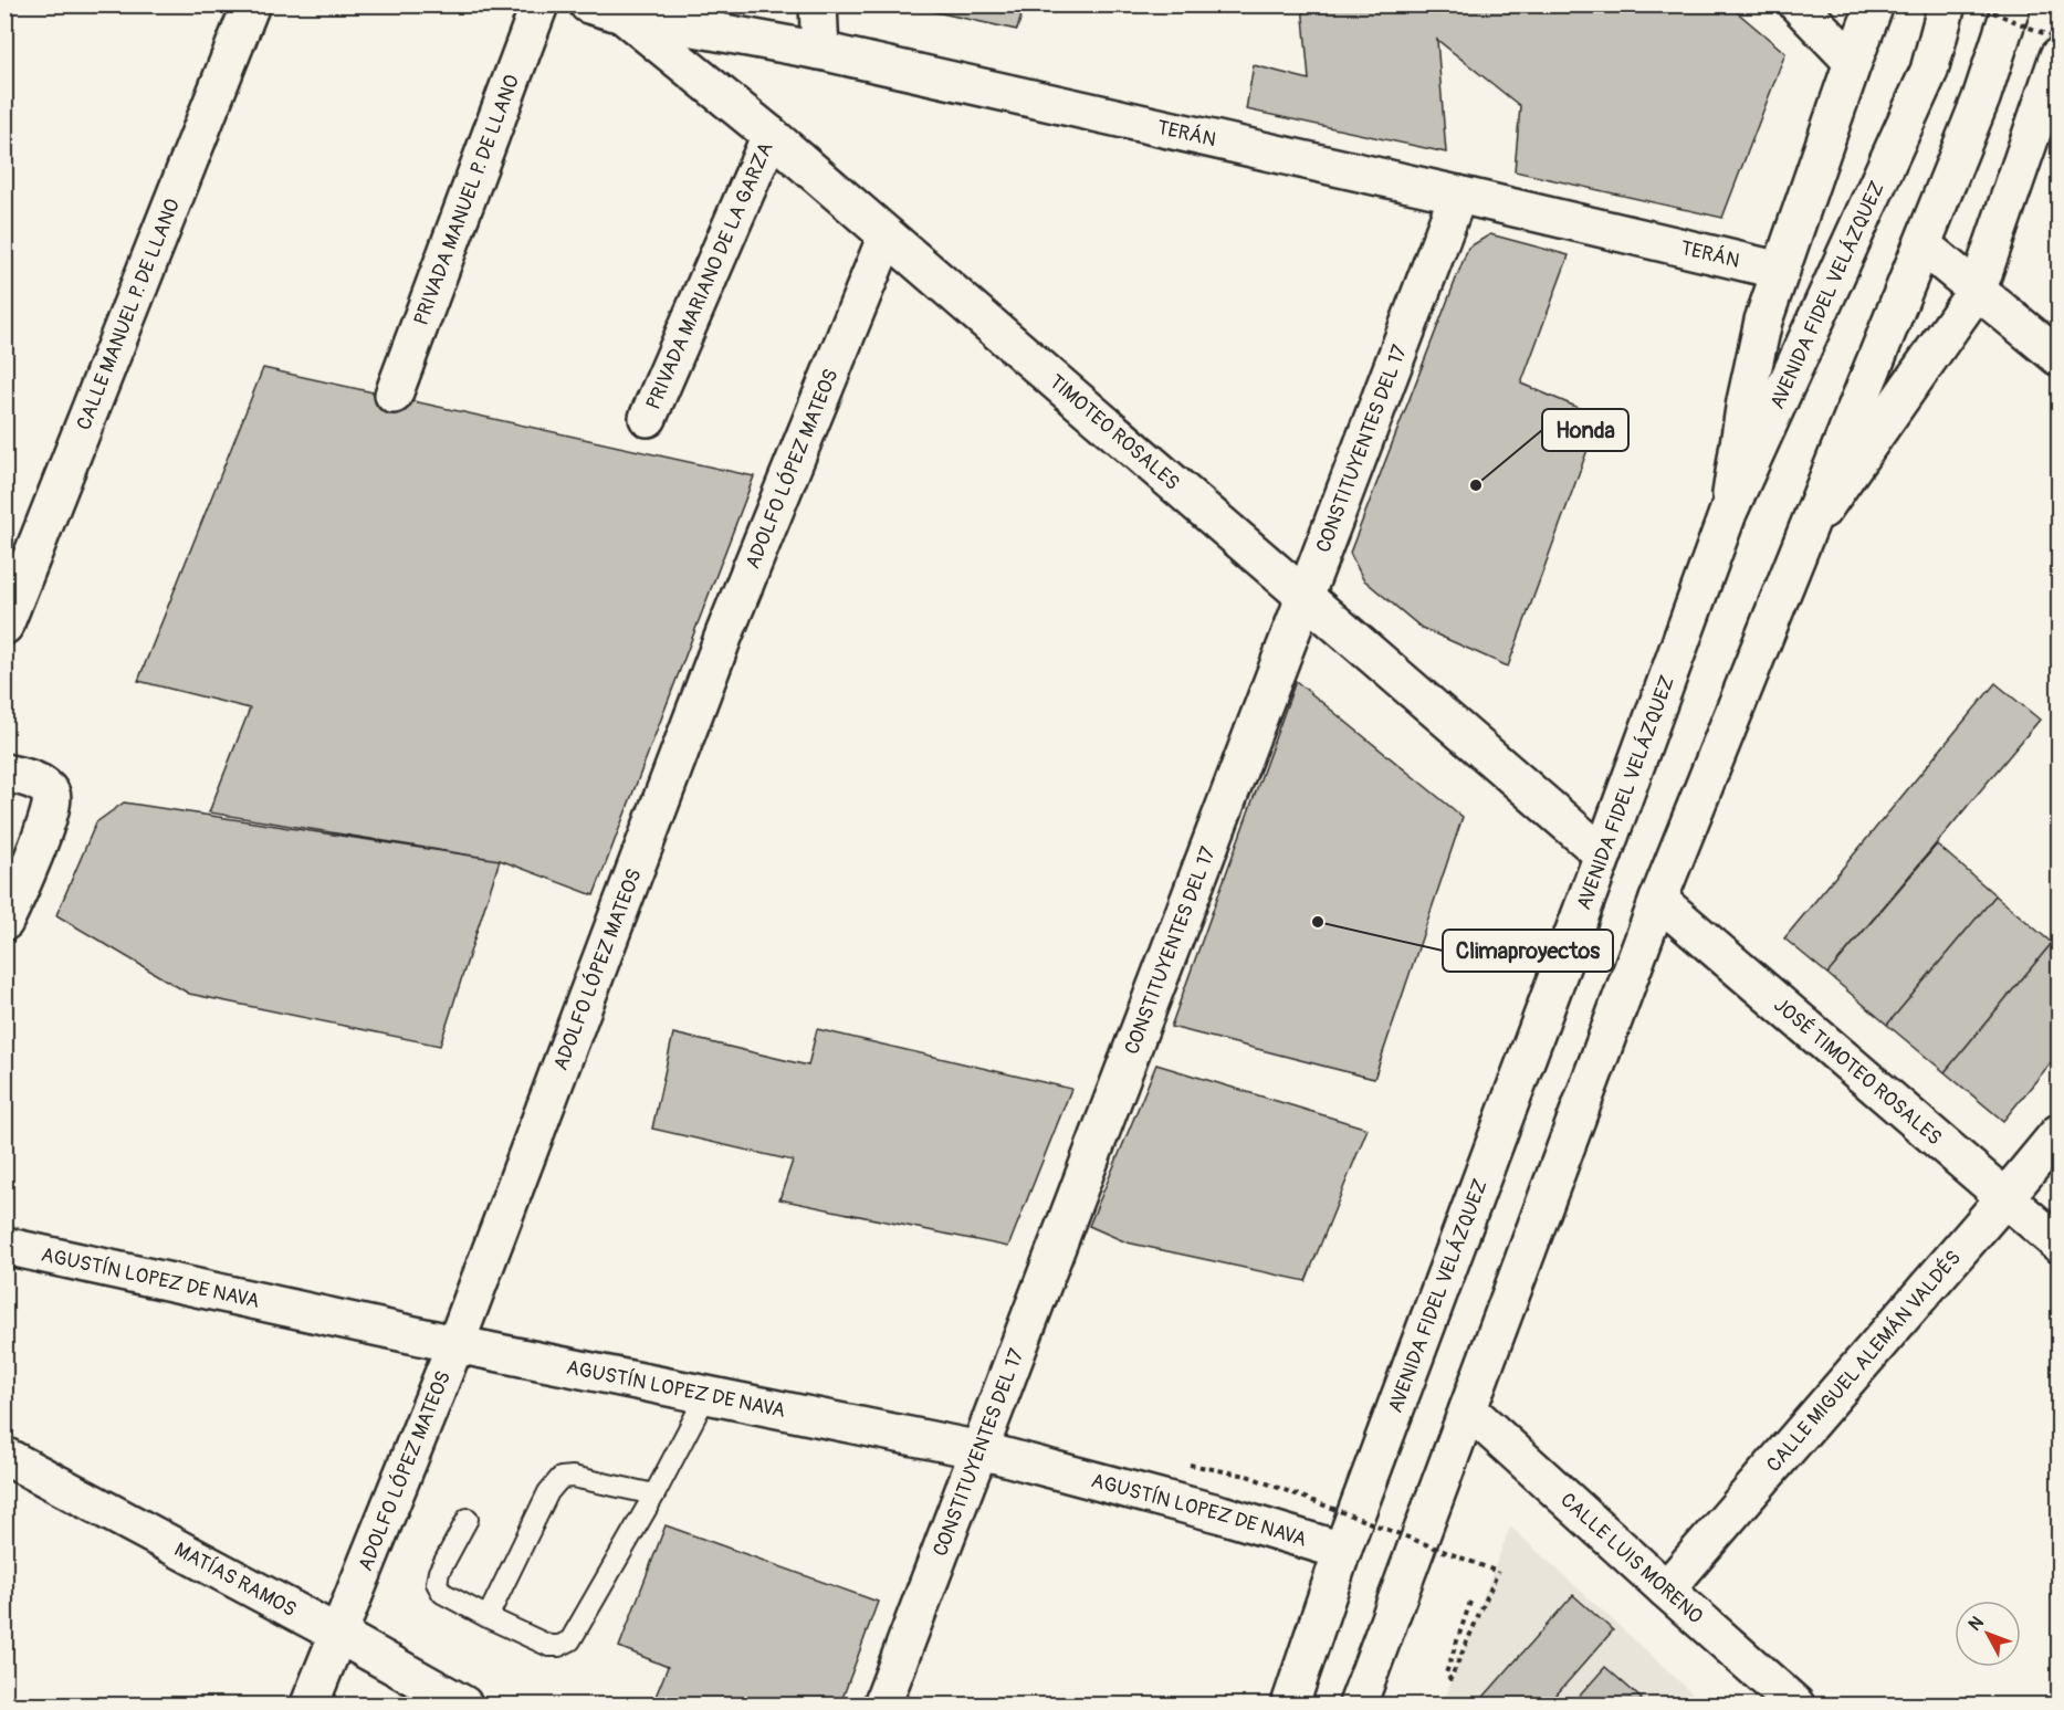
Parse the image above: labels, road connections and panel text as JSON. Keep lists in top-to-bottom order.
{
  "streets": {
    "main road": [
      "TERÁN",
      "PRIVADA MANUEL P. DE LLANO",
      "PRIVADA MARIANO DE LA GARZA",
      "AVENIDA FIDEL VELÁZQUEZ",
      "CALLE MANUEL P. DE LLANO",
      "TIMOTEO ROSALES",
      "CONSTITUYENTES DEL 17",
      "ADOLFO LÓPEZ MATEOS",
      "JOSÉ TIMOTEO ROSALES",
      "AGUSTÍN LOPEZ DE NAVA",
      "CALLE MIGUEL ALEMÁN VALDÉS",
      "CALLE LUIS MORENO",
      "MATÍAS RAMOS"
    ]
  },
  "crossings": [
    ["TERÁN", "TIMOTEO ROSALES"],
    ["TERÁN", "CONSTITUYENTES DEL 17"],
    ["PRIVADA MARIANO DE LA GARZA", "TIMOTEO ROSALES"],
    ["AVENIDA FIDEL VELÁZQUEZ", "TIMOTEO ROSALES"],
    ["AVENIDA FIDEL VELÁZQUEZ", "AGUSTÍN LOPEZ DE NAVA"],
    ["TIMOTEO ROSALES", "CONSTITUYENTES DEL 17"],
    ["TIMOTEO ROSALES", "ADOLFO LÓPEZ MATEOS"],
    ["CONSTITUYENTES DEL 17", "AGUSTÍN LOPEZ DE NAVA"],
    ["ADOLFO LÓPEZ MATEOS", "AGUSTÍN LOPEZ DE NAVA"],
    ["ADOLFO LÓPEZ MATEOS", "MATÍAS RAMOS"],
    ["JOSÉ TIMOTEO ROSALES", "CALLE MIGUEL ALEMÁN VALDÉS"],
    ["CALLE MIGUEL ALEMÁN VALDÉS", "CALLE LUIS MORENO"]
  ],
  "places": ["Honda", "Climaproyectos"],
  "north": "top left"
}
